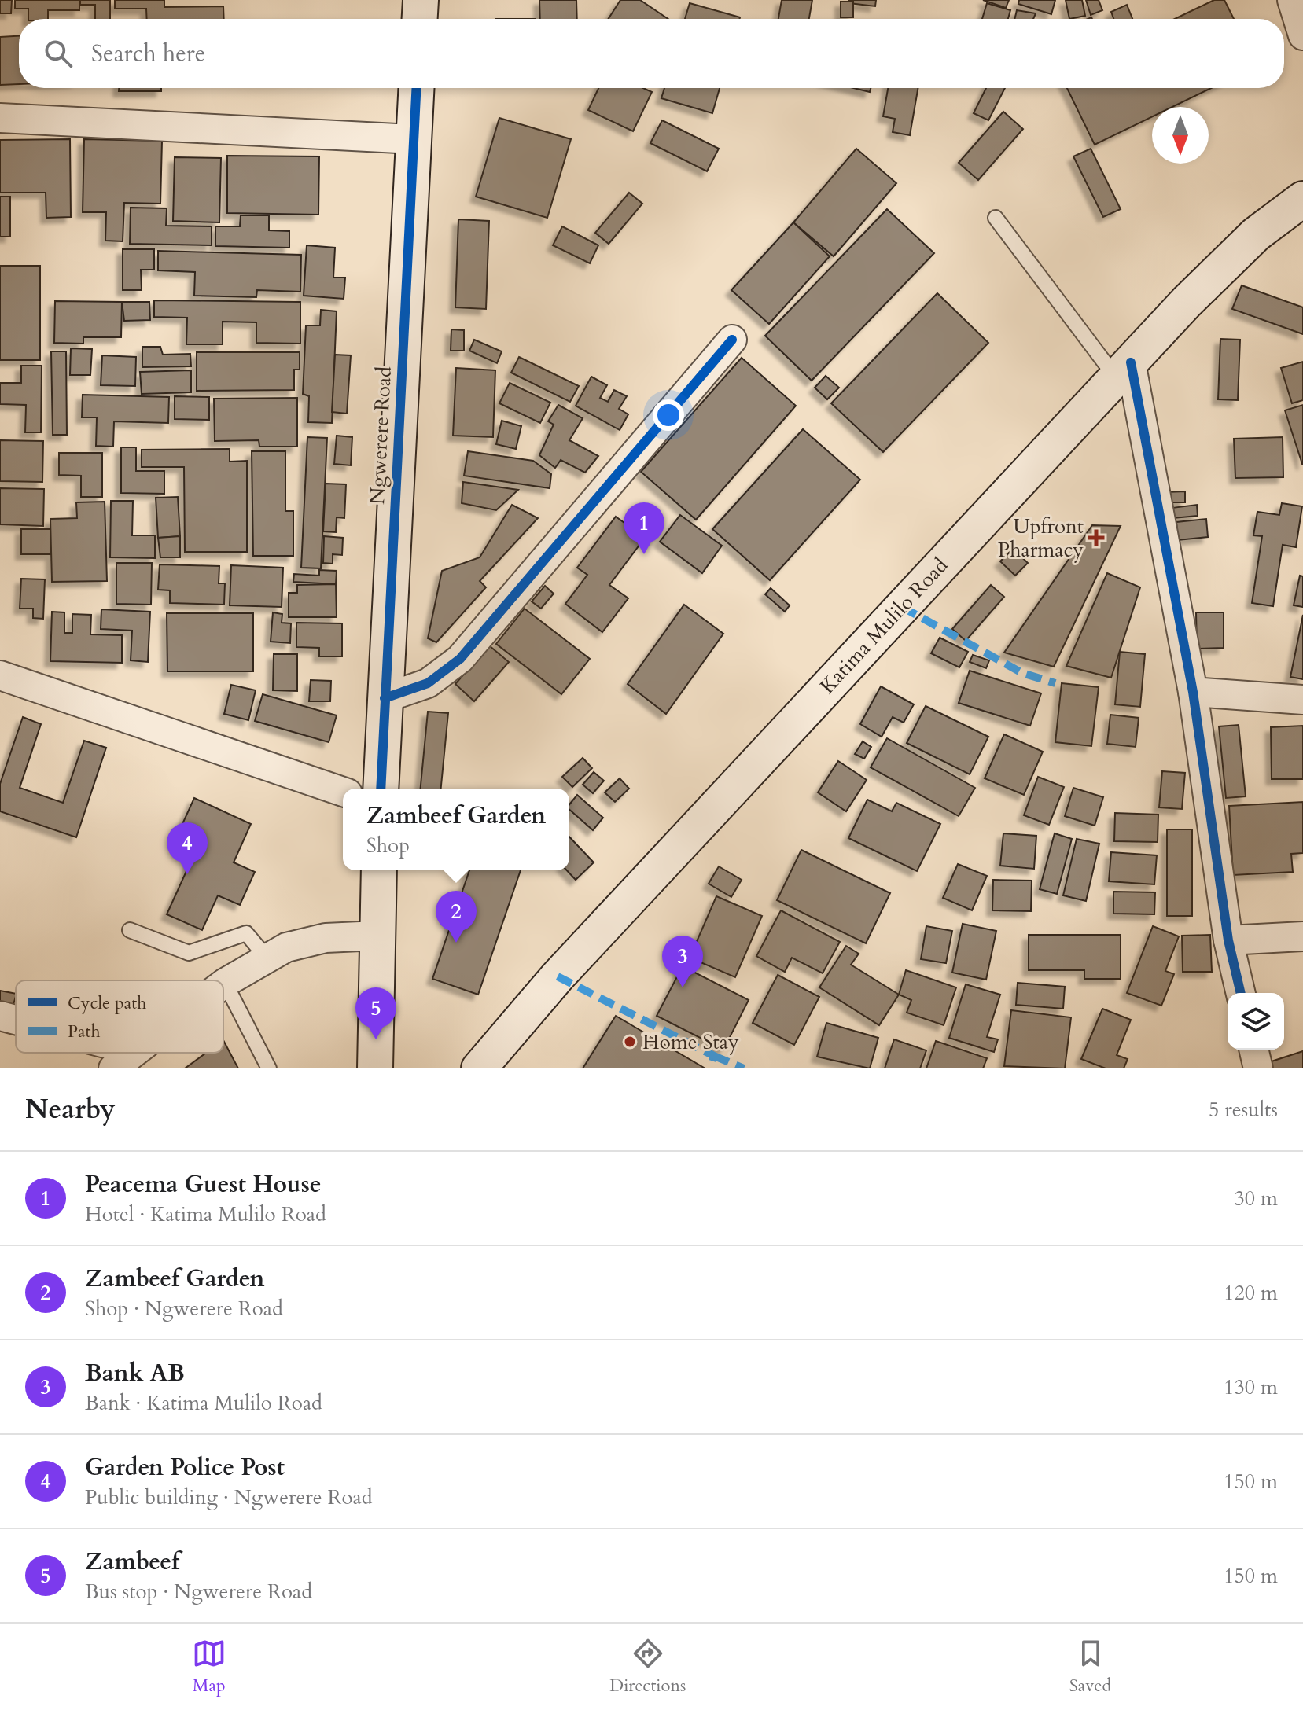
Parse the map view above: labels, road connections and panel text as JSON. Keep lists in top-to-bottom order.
{
  "streets": {
    "main road": ["Ngwerere Road", "Katima Mulilo Road"]
  },
  "places": {
    "health": ["Upfront Pharmacy"],
    "other": ["Home Stay"]
  },
  "legend": ["Cycle path", "Path"],
  "north": "bottom",
  "page": {
    "search": "Search here",
    "pins": [
      "1",
      "4",
      "2",
      "3",
      "5"
    ],
    "popup": ["Zambeef Garden", "Shop"],
    "heading": ["Nearby", "5 results"],
    "list": [
      {
        "mark": "1",
        "name": "Peacema Guest House",
        "note": "Hotel · Katima Mulilo Road",
        "value": "30 m"
      },
      {
        "mark": "2",
        "name": "Zambeef Garden",
        "note": "Shop · Ngwerere Road",
        "value": "120 m"
      },
      {
        "mark": "3",
        "name": "Bank AB",
        "note": "Bank · Katima Mulilo Road",
        "value": "130 m"
      },
      {
        "mark": "4",
        "name": "Garden Police Post",
        "note": "Public building · Ngwerere Road",
        "value": "150 m"
      },
      {
        "mark": "5",
        "name": "Zambeef",
        "note": "Bus stop · Ngwerere Road",
        "value": "150 m"
      }
    ],
    "nav": ["Map", "Directions", "Saved"]
  }
}
